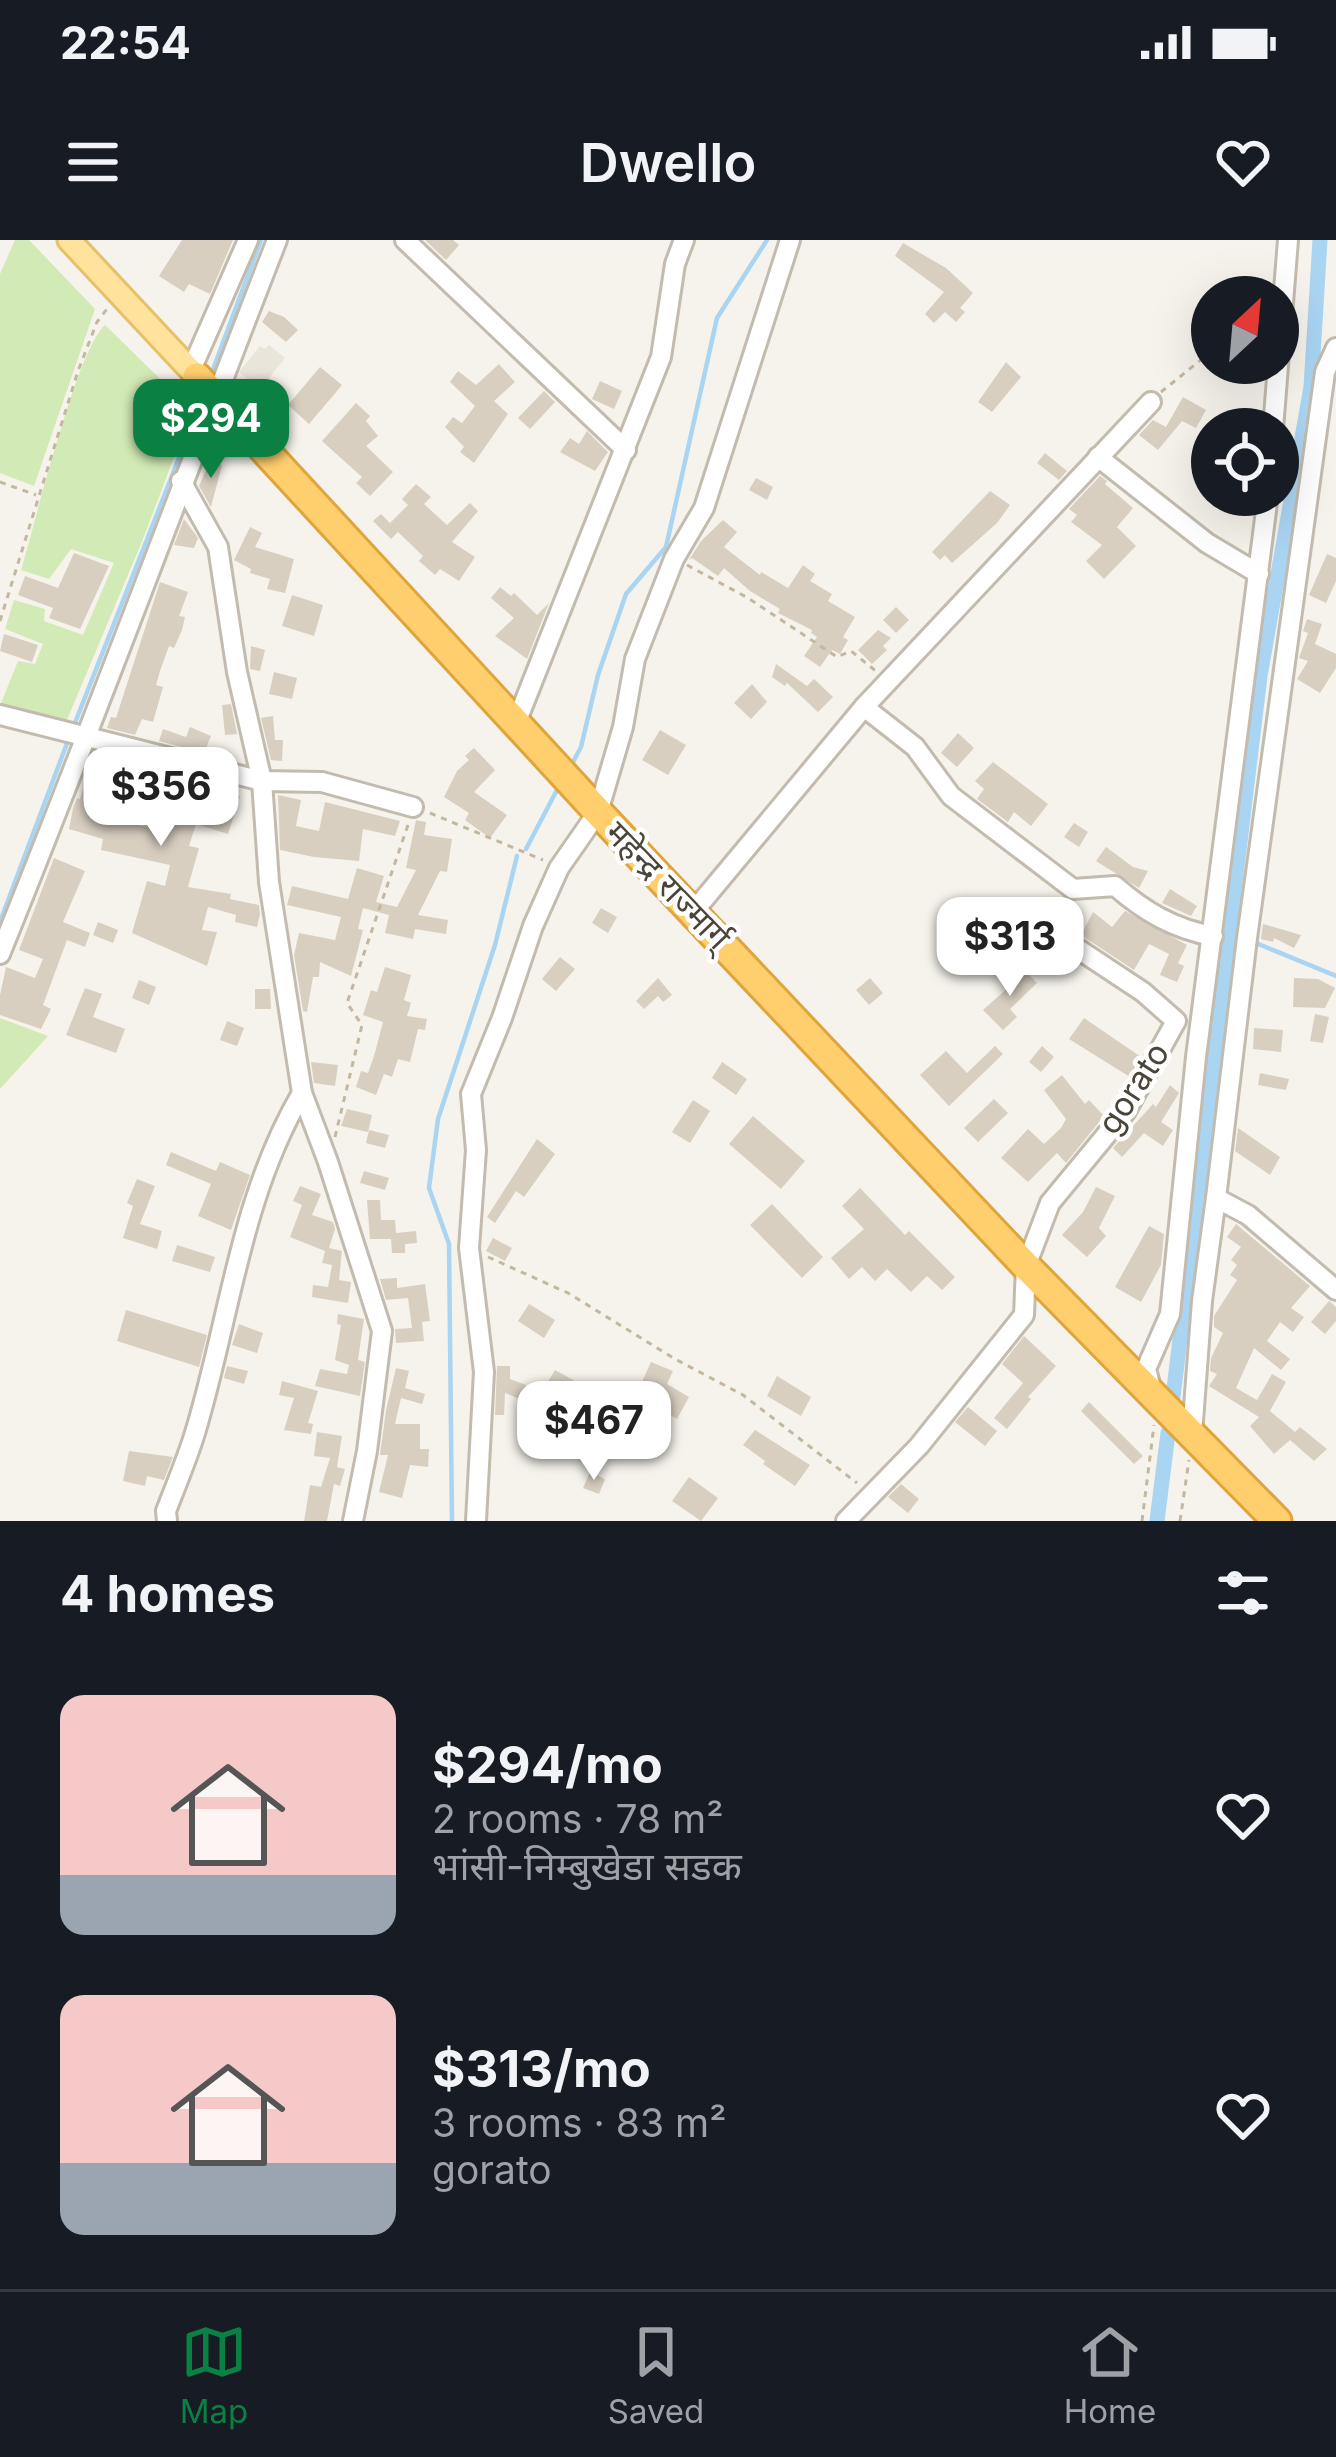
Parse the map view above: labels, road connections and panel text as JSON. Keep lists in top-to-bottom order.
{
  "streets": {
    "highway": ["महेन्द्र राज्मार्ग्"],
    "street": ["gorato"]
  },
  "crossings": [
    ["महेन्द्र राज्मार्ग्", "gorato"]
  ],
  "north": "top right",
  "page": {
    "status": "22:54",
    "header": "Dwello",
    "price": [
      "$294",
      "$356",
      "$313",
      "$467"
    ],
    "heading": "4 homes",
    "list": [
      {
        "name": "$294/mo",
        "note": "2 rooms · 78 m² · भांसी-निम्बुखेडा सडक"
      },
      {
        "name": "$313/mo",
        "note": "3 rooms · 83 m² · gorato"
      }
    ],
    "tabs": ["Map", "Saved", "Home"]
  }
}
